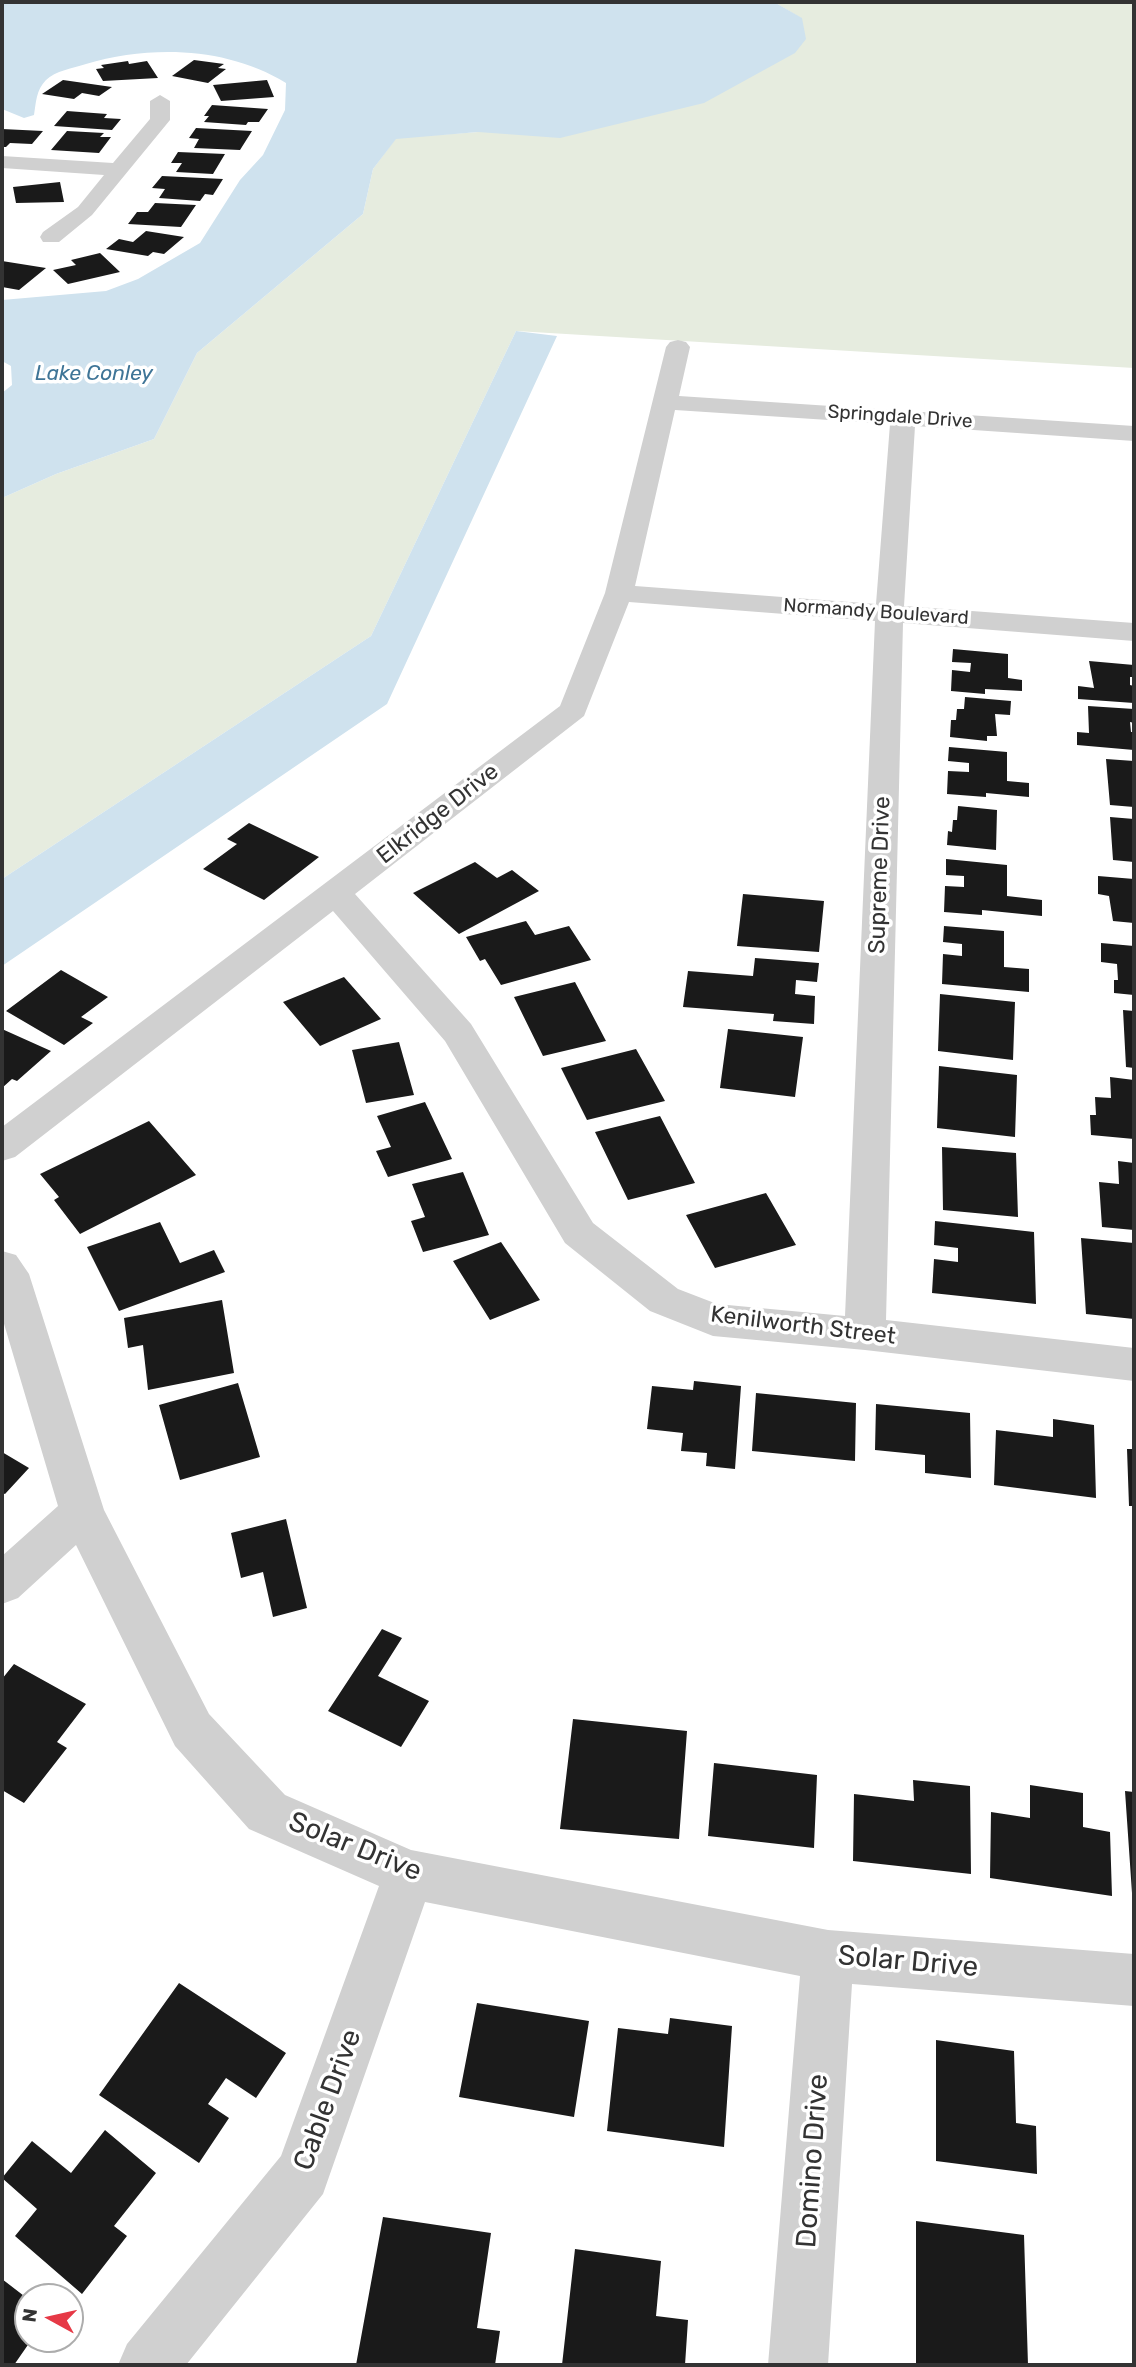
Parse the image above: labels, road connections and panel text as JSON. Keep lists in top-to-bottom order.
{
  "streets": {
    "street": [
      "Springdale Drive",
      "Normandy Boulevard",
      "Elkridge Drive",
      "Supreme Drive",
      "Kenilworth Street",
      "Solar Drive",
      "Cable Drive",
      "Domino Drive"
    ]
  },
  "crossings": [
    ["Springdale Drive", "Elkridge Drive"],
    ["Springdale Drive", "Supreme Drive"],
    ["Normandy Boulevard", "Elkridge Drive"],
    ["Normandy Boulevard", "Supreme Drive"],
    ["Elkridge Drive", "Kenilworth Street"],
    ["Supreme Drive", "Kenilworth Street"],
    ["Solar Drive", "Cable Drive"],
    ["Solar Drive", "Domino Drive"]
  ],
  "water": ["Lake Conley"],
  "north": "left"
}
